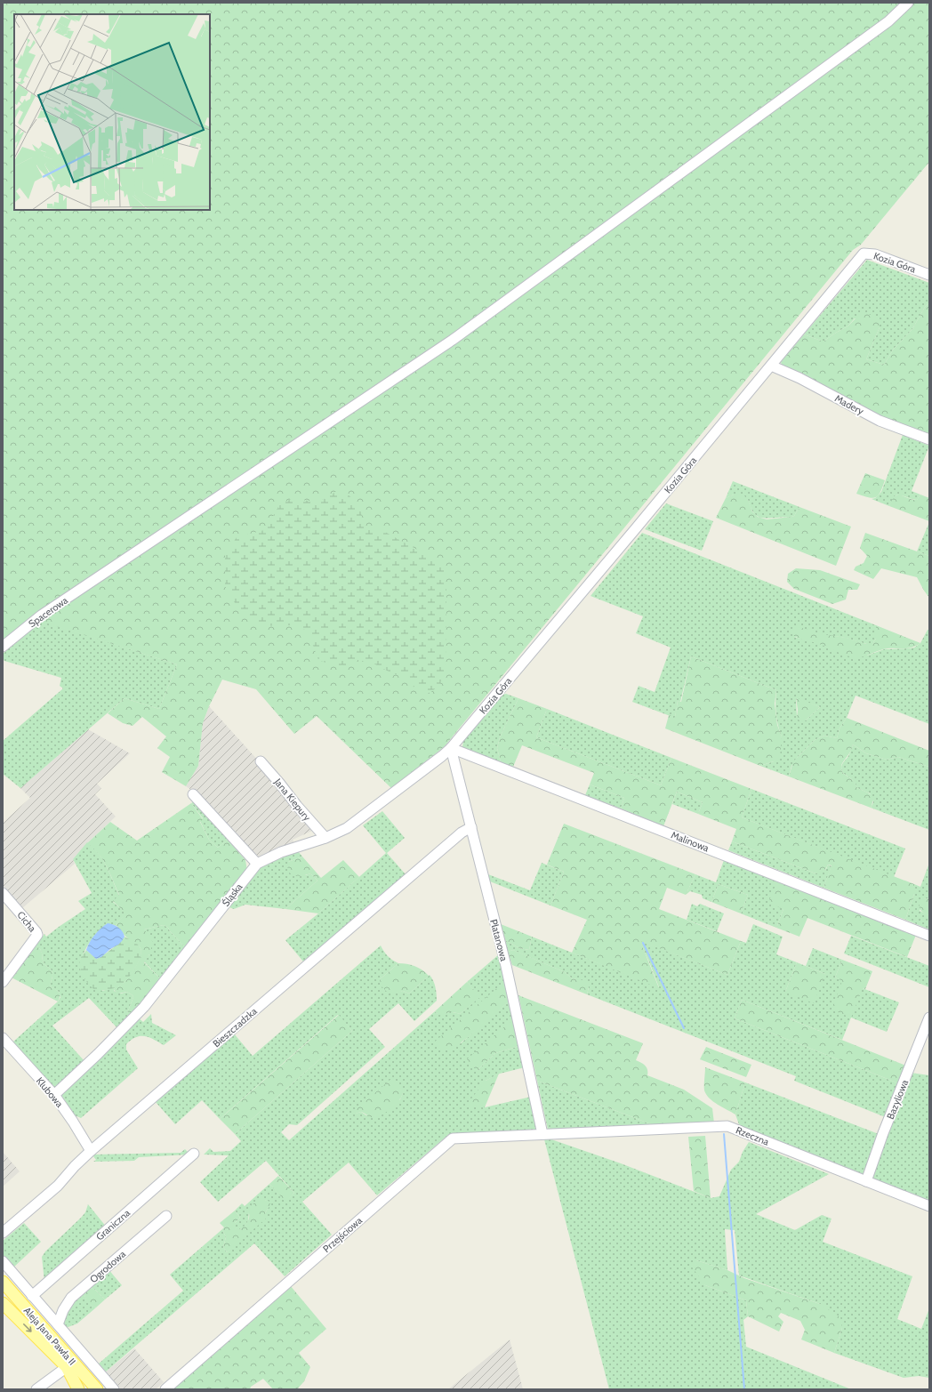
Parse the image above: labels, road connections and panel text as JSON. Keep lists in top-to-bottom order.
{
  "streets": {
    "main road": ["Aleja Jana Pawła II"],
    "street": [
      "Kozia Góra",
      "Madery",
      "Spacerowa",
      "Jana Kiepury",
      "Malinowa",
      "Śląska",
      "Cicha",
      "Platanowa",
      "Bieszczadzka",
      "Klubowa",
      "Bazyliowa",
      "Rzeczna",
      "Graniczna",
      "Przejściowa",
      "Ogrodowa"
    ]
  },
  "crossings": [
    ["Kozia Góra", "Madery"],
    ["Kozia Góra", "Malinowa"],
    ["Kozia Góra", "Śląska"],
    ["Kozia Góra", "Platanowa"],
    ["Jana Kiepury", "Śląska"],
    ["Malinowa", "Śląska"],
    ["Malinowa", "Platanowa"],
    ["Śląska", "Platanowa"],
    ["Śląska", "Klubowa"],
    ["Platanowa", "Bieszczadzka"],
    ["Platanowa", "Rzeczna"],
    ["Platanowa", "Przejściowa"],
    ["Bieszczadzka", "Klubowa"],
    ["Bazyliowa", "Rzeczna"],
    ["Rzeczna", "Przejściowa"]
  ]
}
